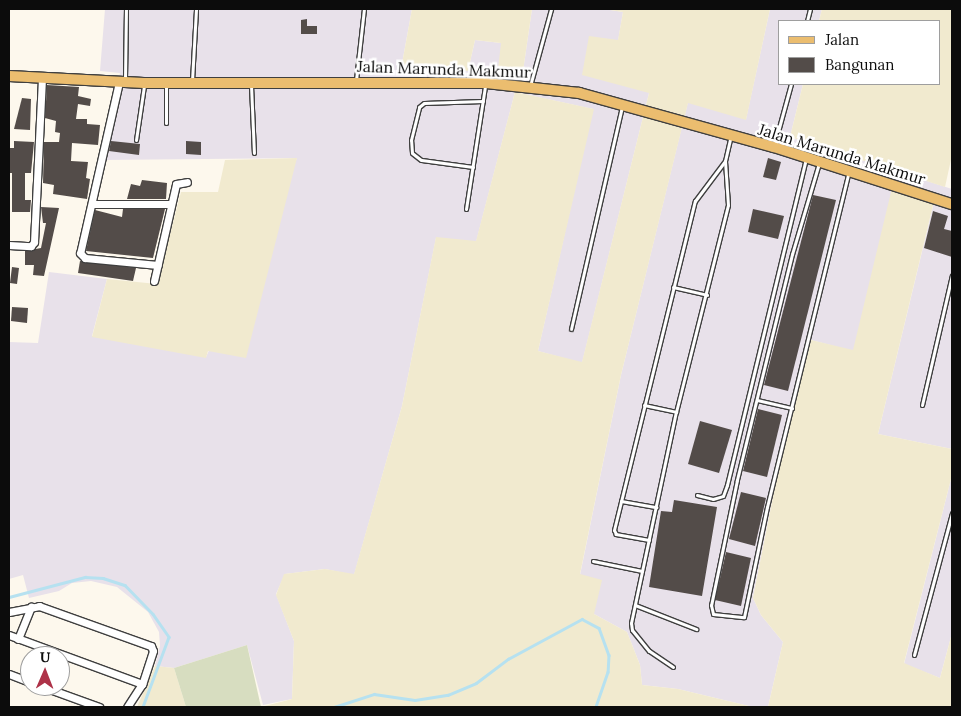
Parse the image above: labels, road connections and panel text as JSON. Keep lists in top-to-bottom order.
{
  "streets": {
    "main road": ["Jalan Marunda Makmur"]
  },
  "legend": ["Jalan", "Bangunan"],
  "north": "top"
}
